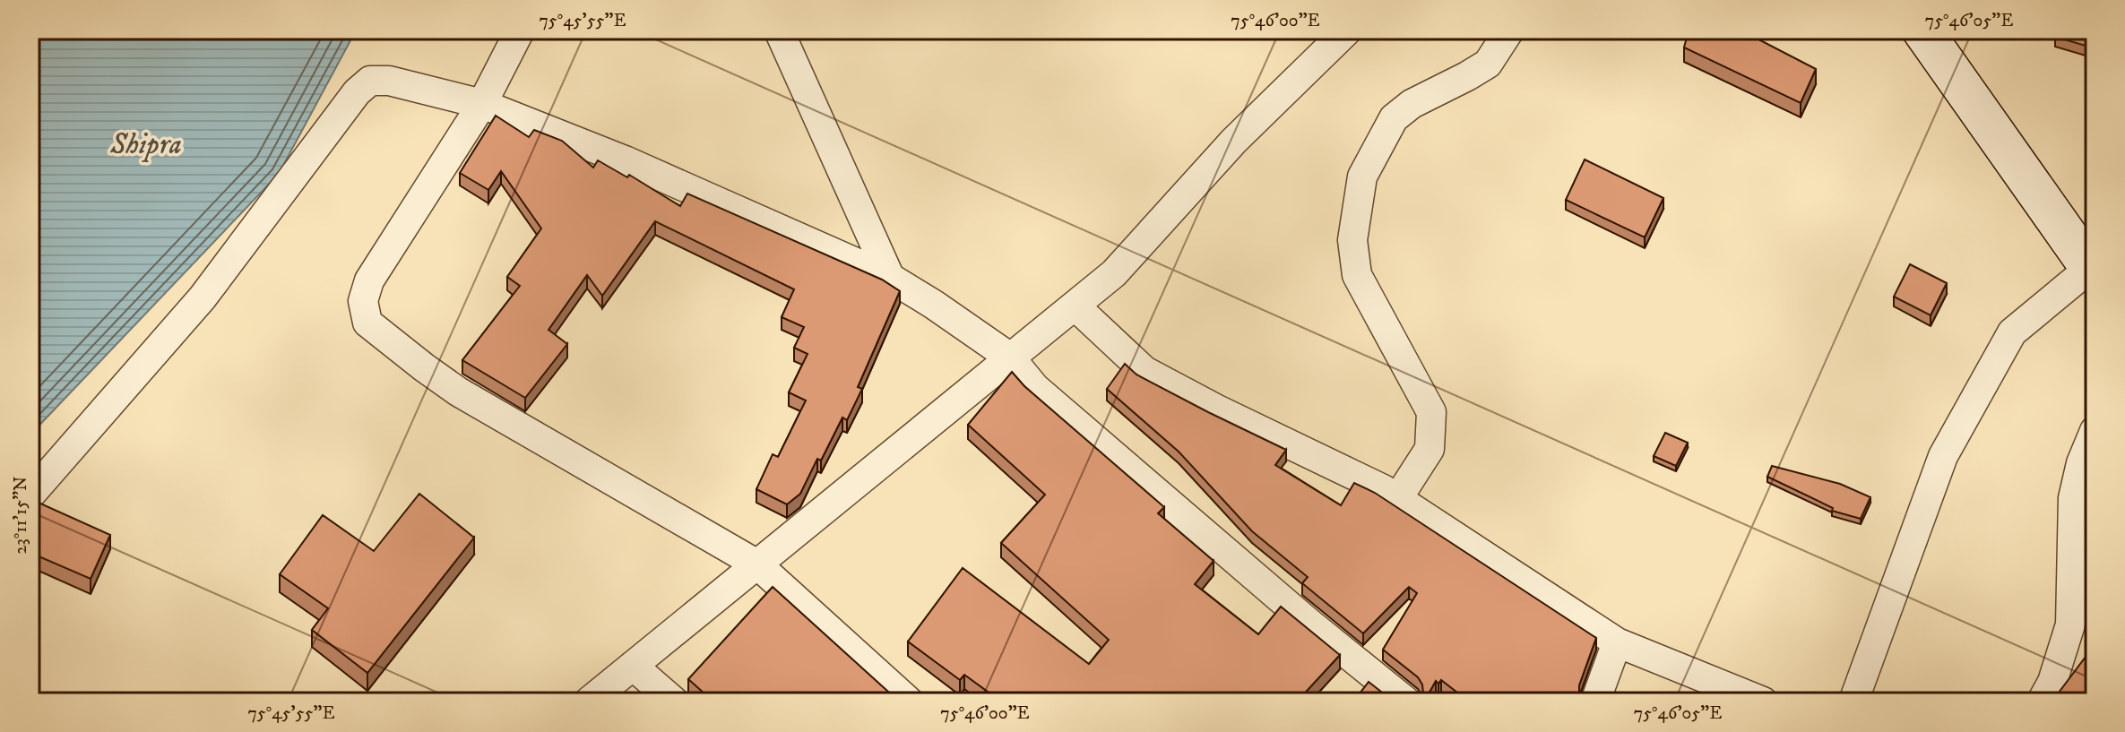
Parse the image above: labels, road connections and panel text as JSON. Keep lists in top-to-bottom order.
{
  "water": ["Shipra"],
  "coordinates": [
    "75°45'55\"E",
    "75°46'00\"E",
    "75°46'05\"E",
    "23°11'15\"N"
  ]
}
